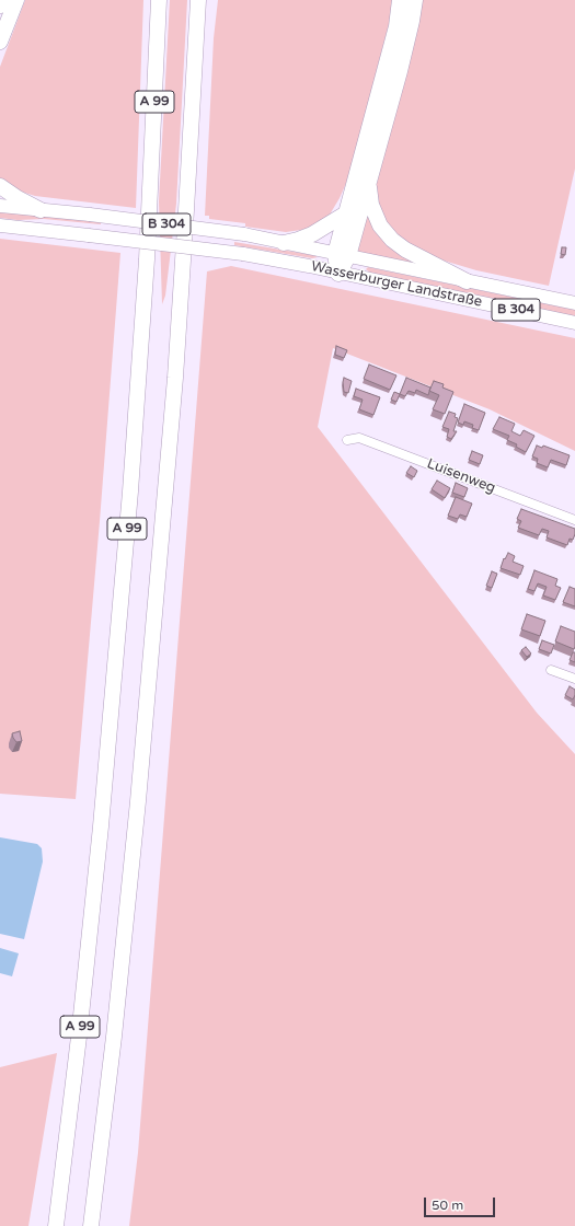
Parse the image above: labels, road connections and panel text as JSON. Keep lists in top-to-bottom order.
{
  "streets": {
    "highway": ["A 99"],
    "main road": ["B 304", "Wasserburger Landstraße"],
    "street": ["Luisenweg"]
  },
  "crossings": [
    ["B 304", "Wasserburger Landstraße"]
  ],
  "scale_bar": "50 m"
}
